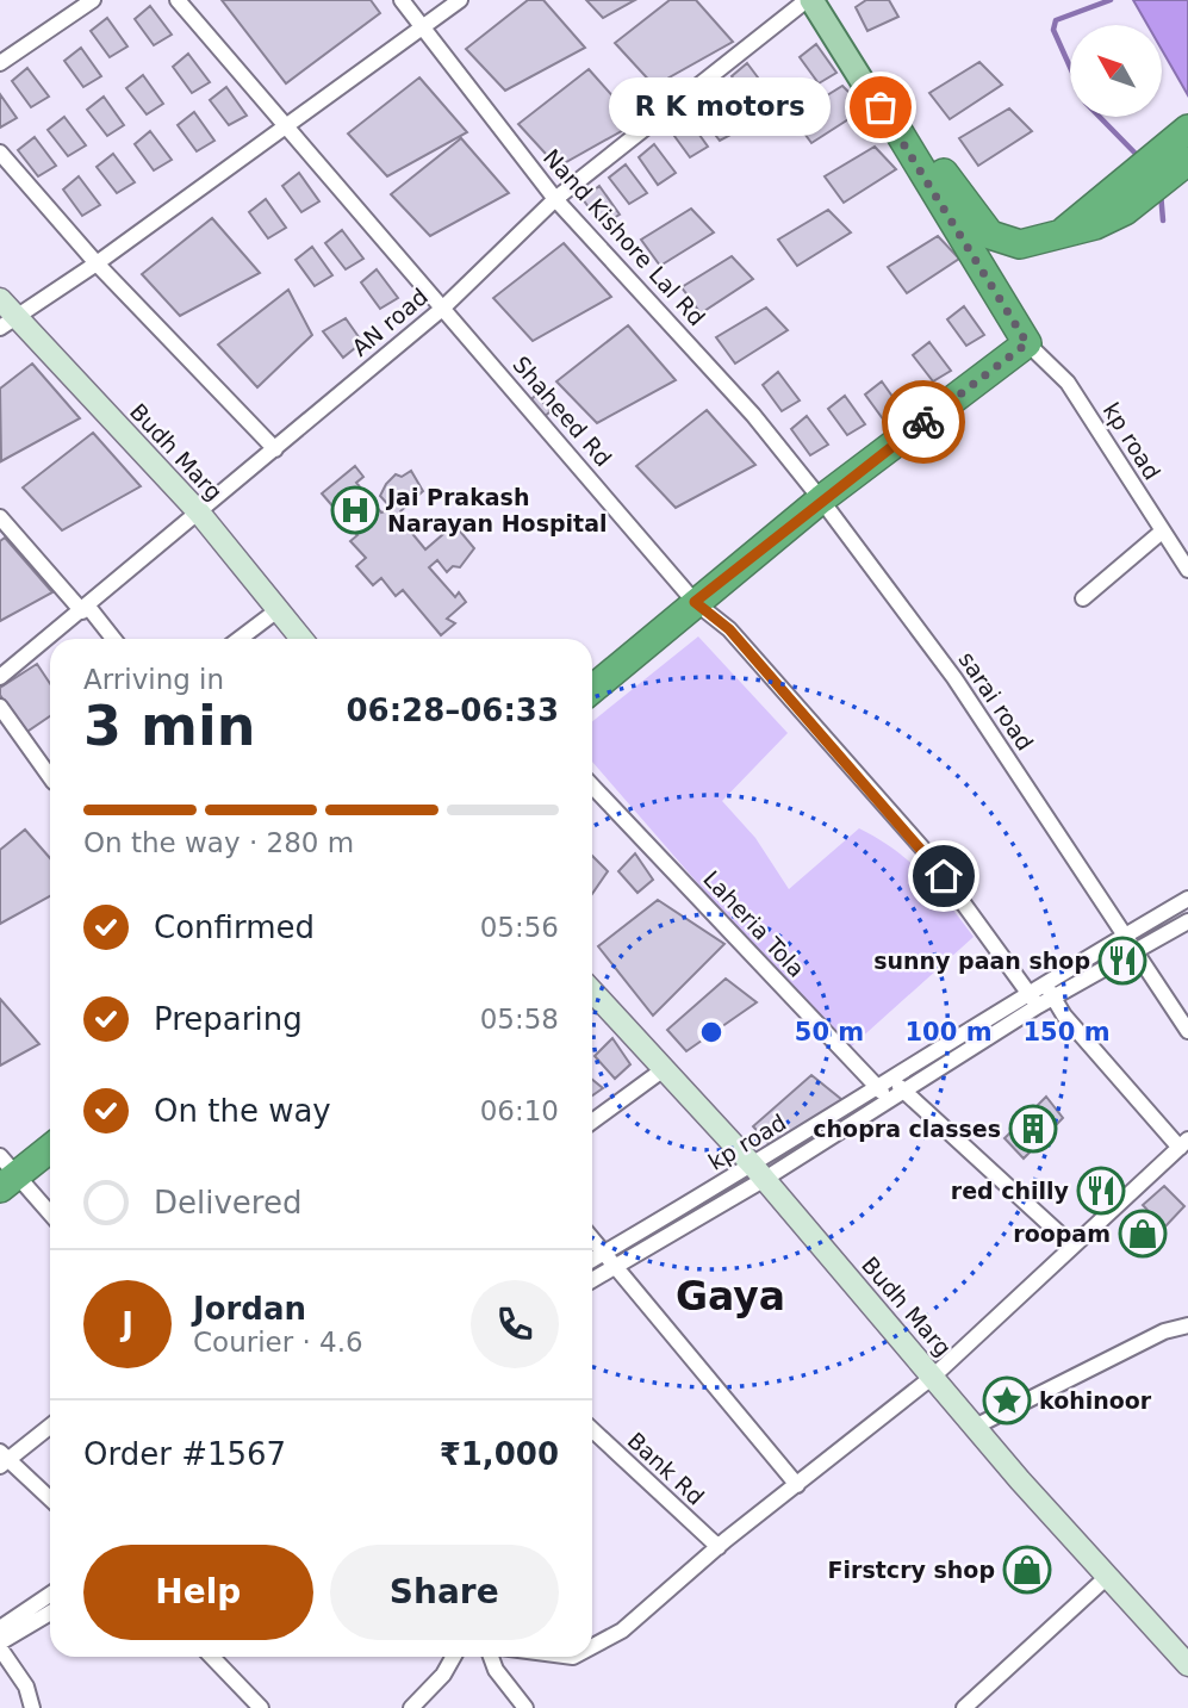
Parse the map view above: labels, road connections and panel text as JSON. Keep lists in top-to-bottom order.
{
  "streets": {
    "street": [
      "Nand Kishore Lal Rd",
      "AN road",
      "Shaheed Rd",
      "kp road",
      "Budh Marg",
      "sarai road",
      "Laheria Tola",
      "Bank Rd"
    ]
  },
  "crossings": [
    ["Nand Kishore Lal Rd", "AN road"],
    ["Nand Kishore Lal Rd", "sarai road"],
    ["AN road", "Shaheed Rd"],
    ["AN road", "Budh Marg"],
    ["Shaheed Rd", "kp road"],
    ["kp road", "Budh Marg"],
    ["kp road", "sarai road"],
    ["kp road", "Laheria Tola"]
  ],
  "districts": ["Gaya"],
  "places": {
    "other": ["R K motors"],
    "hospital": ["Jai Prakash Narayan Hospital"],
    "restaurant": ["sunny paan shop", "red chilly"],
    "building": ["chopra classes"],
    "shop": ["roopam", "Firstcry shop"],
    "place": ["kohinoor"]
  },
  "north": "top left",
  "page": {
    "bubble": "R K motors",
    "heading": ["3 min", "Arriving in", "06:28–06:33"],
    "panel": [
      "Jordan",
      "Courier · 4.6",
      "Order #1567",
      "₹1,000"
    ],
    "bar": "On the way · 280 m",
    "list": [
      ["Confirmed", "05:56"],
      ["Preparing", "05:58"],
      ["On the way", "06:10"],
      "Delivered"
    ],
    "round": "J",
    "buttons": ["Help", "Share"]
  },
  "rings": ["50 m", "100 m", "150 m"]
}
